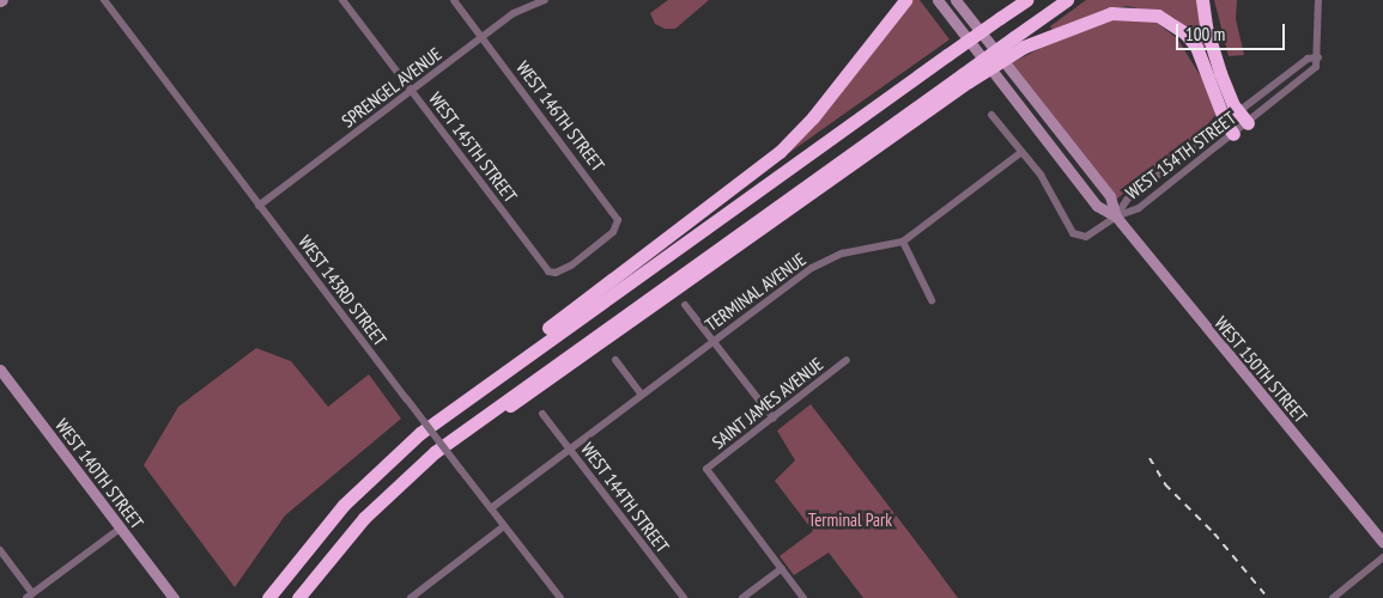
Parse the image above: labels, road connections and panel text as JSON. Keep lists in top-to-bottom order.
{
  "streets": {
    "main road": ["WEST 150TH STREET", "WEST 140TH STREET"],
    "street": [
      "SPRENGEL AVENUE",
      "WEST 146TH STREET",
      "WEST 145TH STREET",
      "WEST 154TH STREET",
      "WEST 143RD STREET",
      "TERMINAL AVENUE",
      "SAINT JAMES AVENUE",
      "WEST 144TH STREET"
    ]
  },
  "crossings": [
    ["SPRENGEL AVENUE", "WEST 146TH STREET"],
    ["SPRENGEL AVENUE", "WEST 145TH STREET"],
    ["SPRENGEL AVENUE", "WEST 143RD STREET"],
    ["WEST 146TH STREET", "WEST 145TH STREET"],
    ["WEST 154TH STREET", "WEST 150TH STREET"],
    ["WEST 143RD STREET", "TERMINAL AVENUE"],
    ["TERMINAL AVENUE", "WEST 144TH STREET"]
  ],
  "parks": ["Terminal Park"],
  "scale_bar": "100 m"
}
